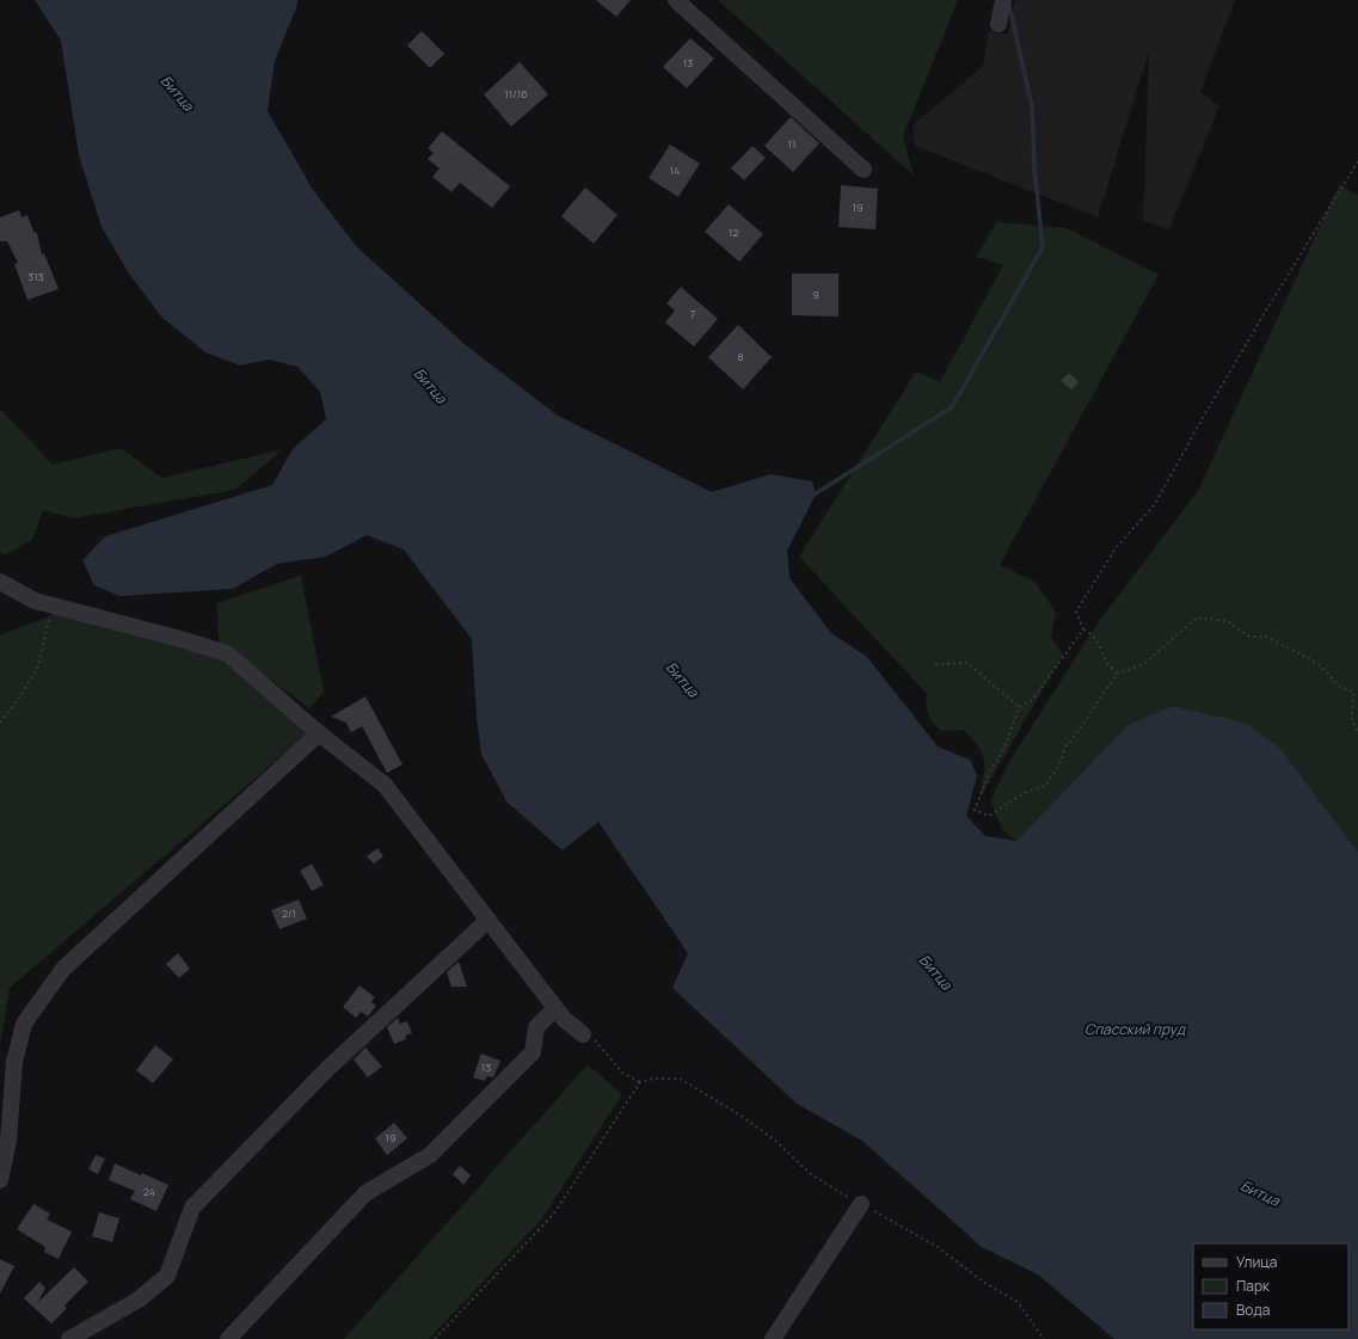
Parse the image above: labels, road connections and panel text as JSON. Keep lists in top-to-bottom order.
{
  "water": ["Битца", "Спасский пруд"],
  "house_numbers": [
    "13",
    "11/16",
    "11",
    "14",
    "19",
    "12",
    "313",
    "9",
    "7",
    "8",
    "2/1",
    "13",
    "19",
    "24"
  ],
  "legend": ["Улица", "Парк", "Вода"]
}
